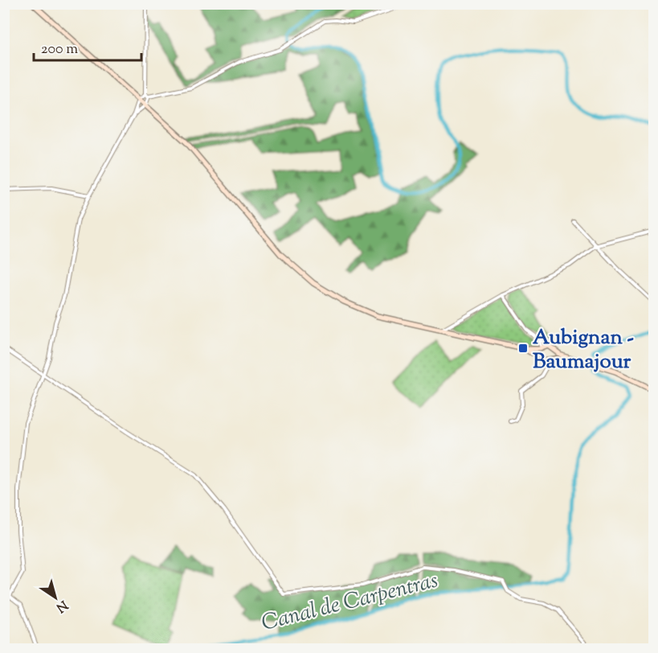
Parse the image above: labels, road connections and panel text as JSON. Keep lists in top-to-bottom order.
{
  "water": ["Canal de Carpentras"],
  "places": {
    "transit": ["Aubignan - Baumajour"]
  },
  "scale_bar": "200 m",
  "north": "bottom right"
}
